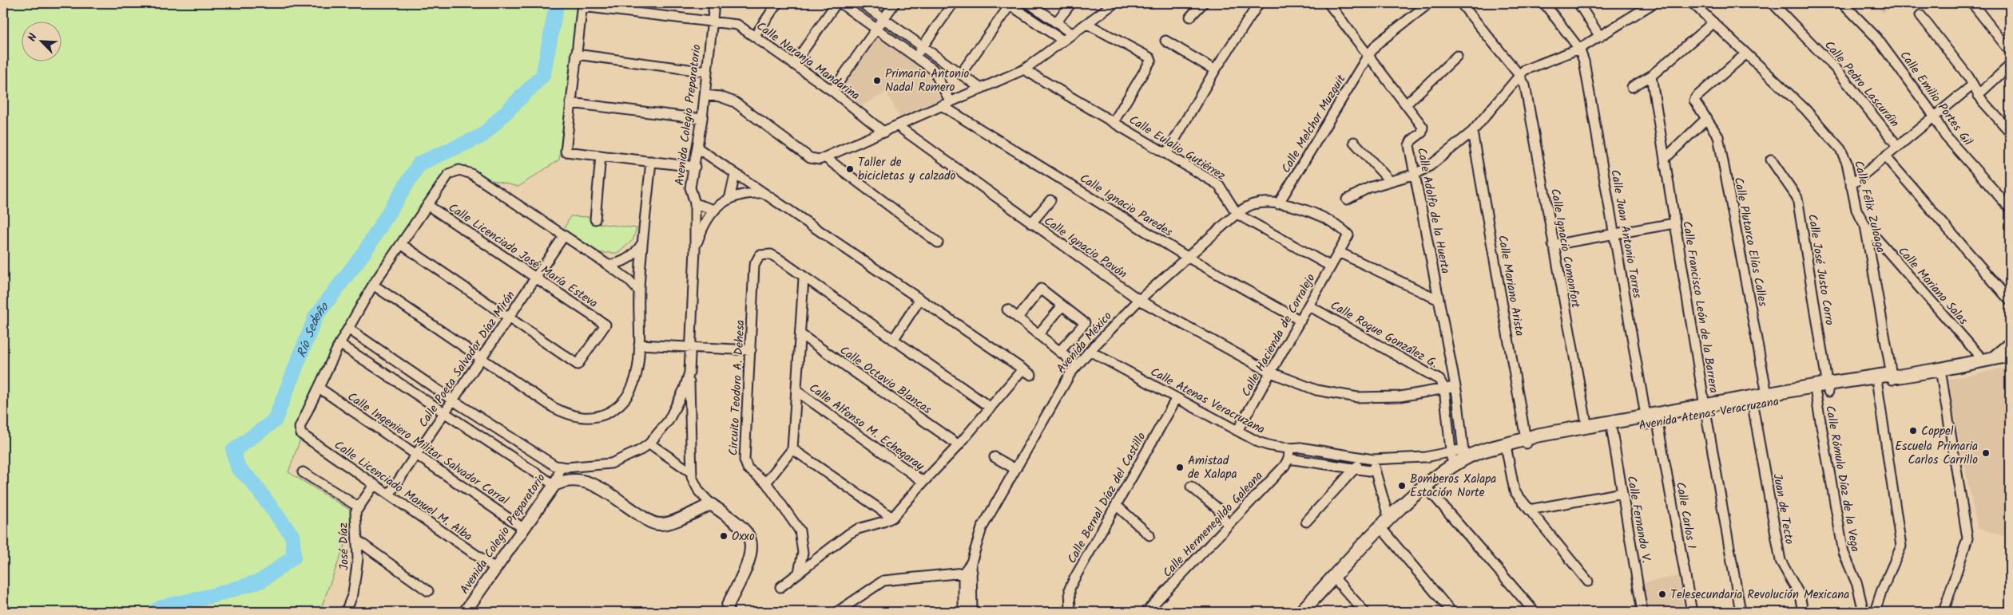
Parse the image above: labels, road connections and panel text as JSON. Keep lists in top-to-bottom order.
{
  "streets": {
    "main road": ["Avenida Atenas Veracruzana"],
    "street": [
      "Calle Naranja Mandarina",
      "Calle Pedro Lascuráin",
      "Calle Emilio Portes Gil",
      "Avenida Colegio Preparatorio",
      "Calle Melchor Muzguit",
      "Calle Eulalio Gutiérrez",
      "Calle Ignacio Paredes",
      "Calle Félix Zuloaga",
      "Calle Adolfo de la Huerta",
      "Calle Juan Antonio Torres",
      "Calle Plutarco Elías Calles",
      "Calle Ignacio Pavón",
      "Calle Ignacio Comonfort",
      "Calle Licenciado José María Esteva",
      "Calle José Justo Corro",
      "Calle Mariano Arista",
      "Calle Mariano Salas",
      "Calle Francisco León de la Barrera",
      "Calle Roque González G.",
      "Calle Hacienda de Corralejo",
      "Avenida México",
      "Calle Poeta Salvador Díaz Mirón",
      "Calle Octavio Blancas",
      "Circuito Teodoro A. Dehesa",
      "Calle Atenas Veracruzana",
      "Calle Alfonso M. Echegaray",
      "Calle Ingeniero Militar Salvador Corral",
      "Calle Rómulo Díaz de la Vega",
      "Calle Licenciado Manuel M. Alba",
      "Calle Bernal Díaz del Castillo",
      "Juan de Tecto",
      "Calle Carlos I",
      "Calle Fernando V.",
      "Calle Hermenegildo Galeana",
      "José Díaz"
    ]
  },
  "crossings": [
    ["Calle Naranja Mandarina", "Avenida Colegio Preparatorio"],
    ["Avenida Colegio Preparatorio", "Calle Ingeniero Militar Salvador Corral"],
    ["Avenida Colegio Preparatorio", "Calle Licenciado Manuel M. Alba"],
    ["Calle Melchor Muzguit", "Calle Adolfo de la Huerta"],
    ["Calle Melchor Muzguit", "Calle Hacienda de Corralejo"],
    ["Calle Melchor Muzguit", "Avenida México"],
    ["Calle Eulalio Gutiérrez", "Calle Hacienda de Corralejo"],
    ["Calle Eulalio Gutiérrez", "Avenida México"],
    ["Calle Ignacio Paredes", "Calle Hacienda de Corralejo"],
    ["Calle Ignacio Paredes", "Avenida México"],
    ["Calle Félix Zuloaga", "Calle Plutarco Elías Calles"],
    ["Calle Félix Zuloaga", "Calle Mariano Salas"],
    ["Calle Félix Zuloaga", "Avenida Atenas Veracruzana"],
    ["Calle Adolfo de la Huerta", "Calle Ignacio Pavón"],
    ["Calle Adolfo de la Huerta", "Calle Atenas Veracruzana"],
    ["Calle Adolfo de la Huerta", "Avenida Atenas Veracruzana"],
    ["Calle Juan Antonio Torres", "Avenida Atenas Veracruzana"],
    ["Calle Juan Antonio Torres", "Calle Carlos I"],
    ["Calle Plutarco Elías Calles", "Avenida Atenas Veracruzana"],
    ["Calle Ignacio Pavón", "Calle Roque González G."],
    ["Calle Ignacio Pavón", "Calle Hacienda de Corralejo"],
    ["Calle Ignacio Pavón", "Avenida México"],
    ["Calle Ignacio Comonfort", "Avenida Atenas Veracruzana"],
    ["Calle Licenciado José María Esteva", "Calle Poeta Salvador Díaz Mirón"],
    ["Calle José Justo Corro", "Avenida Atenas Veracruzana"],
    ["Calle José Justo Corro", "Calle Rómulo Díaz de la Vega"],
    ["Calle Mariano Arista", "Avenida Atenas Veracruzana"],
    ["Calle Mariano Salas", "Avenida Atenas Veracruzana"],
    ["Calle Francisco León de la Barrera", "Avenida Atenas Veracruzana"],
    ["Calle Roque González G.", "Calle Hacienda de Corralejo"],
    ["Calle Hacienda de Corralejo", "Avenida México"],
    ["Calle Hacienda de Corralejo", "Calle Atenas Veracruzana"],
    ["Avenida México", "Calle Atenas Veracruzana"],
    ["Calle Poeta Salvador Díaz Mirón", "Calle Ingeniero Militar Salvador Corral"],
    ["Calle Poeta Salvador Díaz Mirón", "Calle Licenciado Manuel M. Alba"],
    ["Calle Atenas Veracruzana", "Avenida Atenas Veracruzana"],
    ["Calle Atenas Veracruzana", "Calle Bernal Díaz del Castillo"],
    ["Avenida Atenas Veracruzana", "Calle Rómulo Díaz de la Vega"],
    ["Avenida Atenas Veracruzana", "Juan de Tecto"],
    ["Avenida Atenas Veracruzana", "Calle Carlos I"],
    ["Avenida Atenas Veracruzana", "Calle Fernando V."],
    ["Calle Ingeniero Militar Salvador Corral", "Calle Licenciado Manuel M. Alba"],
    ["Calle Licenciado Manuel M. Alba", "José Díaz"]
  ],
  "water": ["Río Sedeño"],
  "places": [
    "Primaria Antonio Nadal Romero",
    "Taller de bicicletas y calzado",
    "Coppel",
    "Escuela Primaria Carlos Carrillo",
    "Amistad de Xalapa",
    "Bomberos Xalapa Estación Norte",
    "Oxxo",
    "Telesecundaria Revolución Mexicana"
  ],
  "north": "top left"
}
